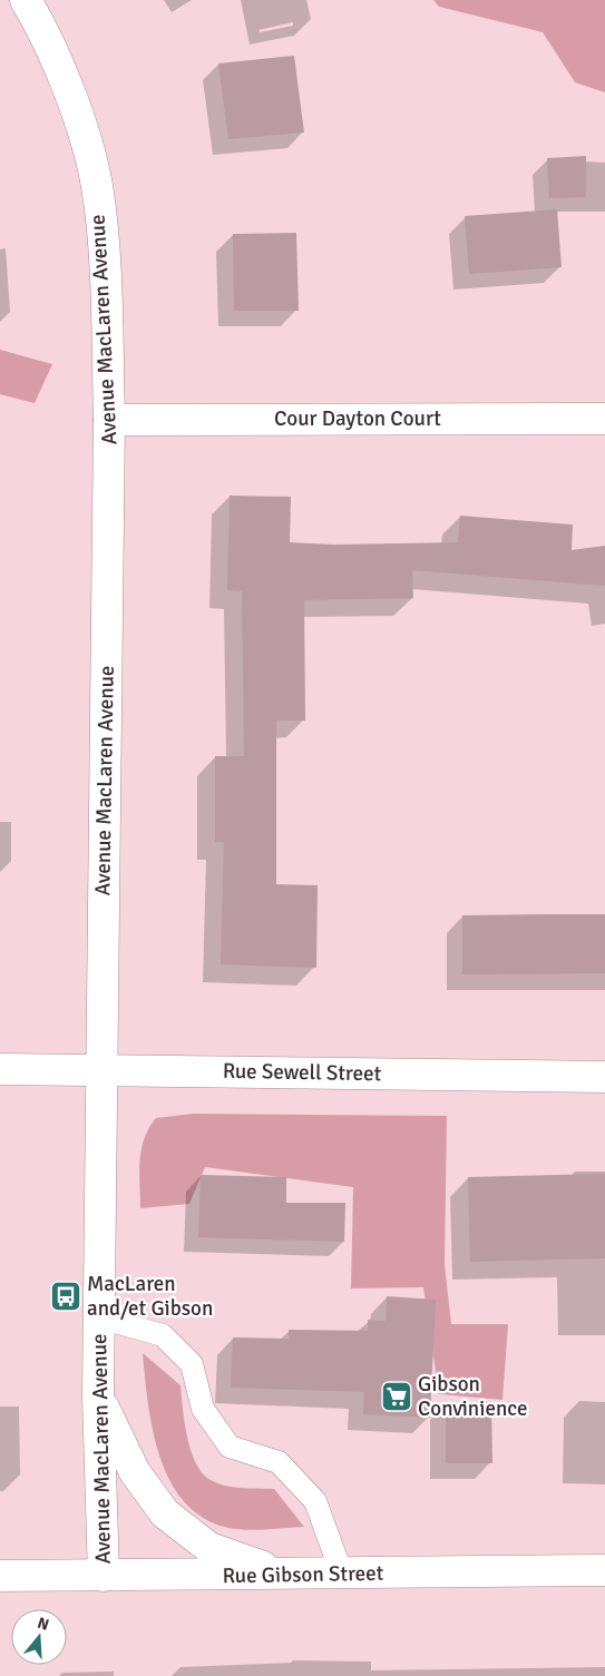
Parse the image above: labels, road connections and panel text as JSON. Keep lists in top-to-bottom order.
{
  "streets": {
    "street": [
      "Avenue MacLaren Avenue",
      "Cour Dayton Court",
      "Rue Sewell Street",
      "Rue Gibson Street"
    ]
  },
  "crossings": [
    ["Avenue MacLaren Avenue", "Cour Dayton Court"],
    ["Avenue MacLaren Avenue", "Rue Sewell Street"],
    ["Avenue MacLaren Avenue", "Rue Gibson Street"]
  ],
  "places": {
    "bus stop": ["MacLaren and/et Gibson"],
    "supermarket": ["Gibson Convinience"]
  },
  "north": "top"
}
